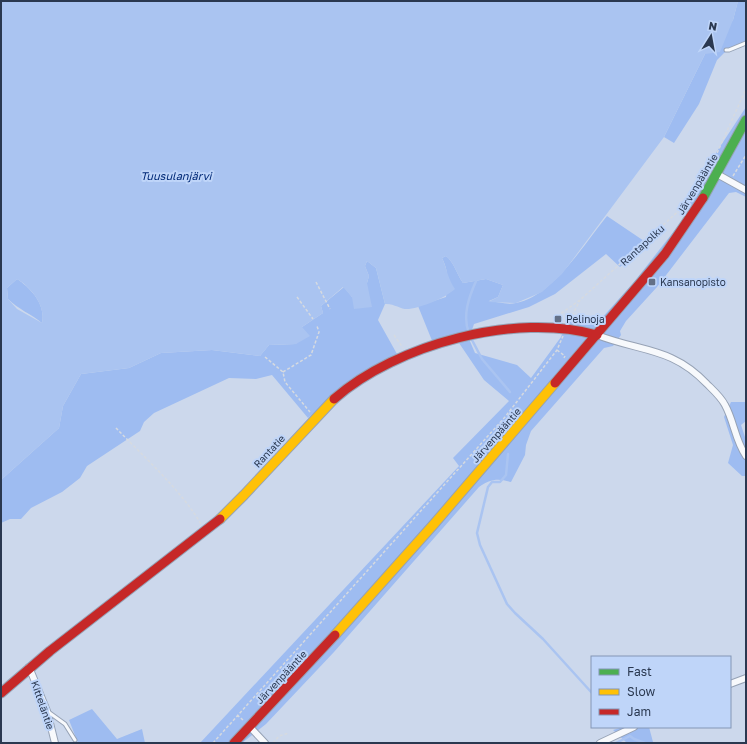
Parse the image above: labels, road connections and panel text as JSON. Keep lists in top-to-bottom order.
{
  "streets": {
    "main road": ["Järvenpääntie", "Rantatie"],
    "street": ["Kitteläntie"],
    "path": ["Rantapolku"]
  },
  "crossings": [
    ["Järvenpääntie", "Rantatie"],
    ["Rantapolku", "Rantatie"],
    ["Rantatie", "Kitteläntie"]
  ],
  "water": ["Tuusulanjärvi"],
  "places": {
    "transit": ["Kansanopisto", "Pelinoja"]
  },
  "legend": ["Fast", "Slow", "Jam"],
  "north": "top"
}
